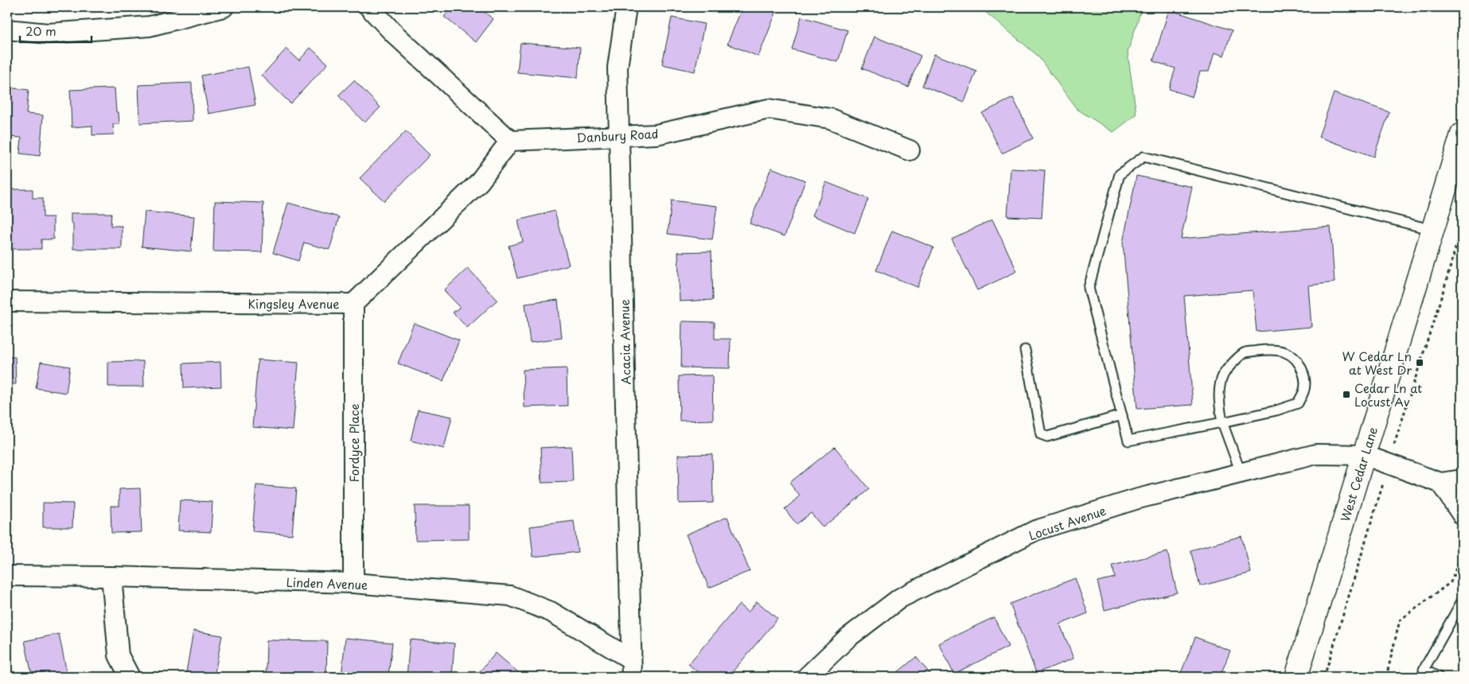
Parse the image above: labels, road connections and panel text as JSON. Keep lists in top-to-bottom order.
{
  "streets": {
    "main road": ["West Cedar Lane"],
    "street": [
      "Danbury Road",
      "Kingsley Avenue",
      "Acacia Avenue",
      "Fordyce Place",
      "Locust Avenue",
      "Linden Avenue"
    ]
  },
  "crossings": [
    ["Danbury Road", "Kingsley Avenue"],
    ["Danbury Road", "Acacia Avenue"],
    ["Kingsley Avenue", "Fordyce Place"],
    ["Acacia Avenue", "Linden Avenue"],
    ["Fordyce Place", "Linden Avenue"],
    ["West Cedar Lane", "Locust Avenue"]
  ],
  "places": {
    "transit": ["W Cedar Ln at West Dr", "Cedar Ln at Locust Av"]
  },
  "scale_bar": "20 m"
}
